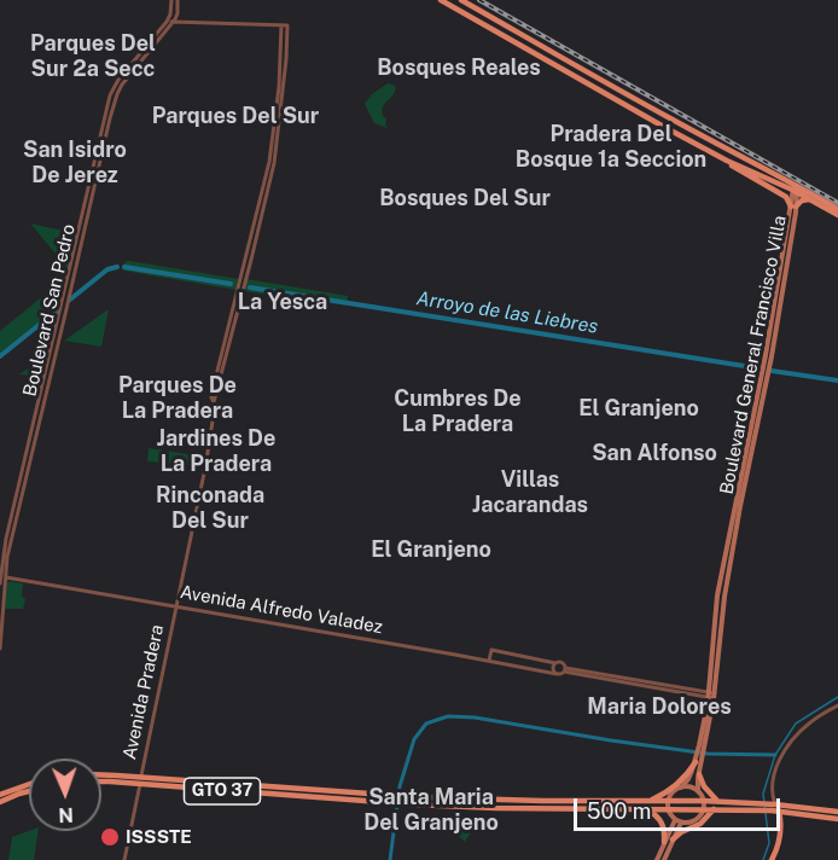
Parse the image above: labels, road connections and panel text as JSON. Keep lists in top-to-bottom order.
{
  "streets": {
    "main road": ["Boulevard General Francisco Villa", "GTO 37"],
    "street": ["Boulevard San Pedro", "Avenida Alfredo Valadez", "Avenida Pradera"]
  },
  "crossings": [
    ["Boulevard San Pedro", "Avenida Alfredo Valadez"],
    ["Boulevard San Pedro", "Avenida Pradera"],
    ["Boulevard General Francisco Villa", "GTO 37"],
    ["Avenida Alfredo Valadez", "Avenida Pradera"],
    ["Avenida Pradera", "GTO 37"]
  ],
  "districts": [
    "Parques Del Sur 2a Secc",
    "Bosques Reales",
    "Parques Del Sur",
    "Pradera Del Bosque 1a Seccion",
    "San Isidro De Jerez",
    "Bosques Del Sur",
    "La Yesca",
    "Parques De La Pradera",
    "Cumbres De La Pradera",
    "El Granjeno",
    "Jardines De La Pradera",
    "San Alfonso",
    "Villas Jacarandas",
    "Rinconada Del Sur",
    "El Granjeno",
    "Maria Dolores",
    "Santa Maria Del Granjeno"
  ],
  "water": ["Arroyo de las Liebres"],
  "places": ["ISSSTE"],
  "scale_bar": "500 m",
  "north": "bottom"
}
